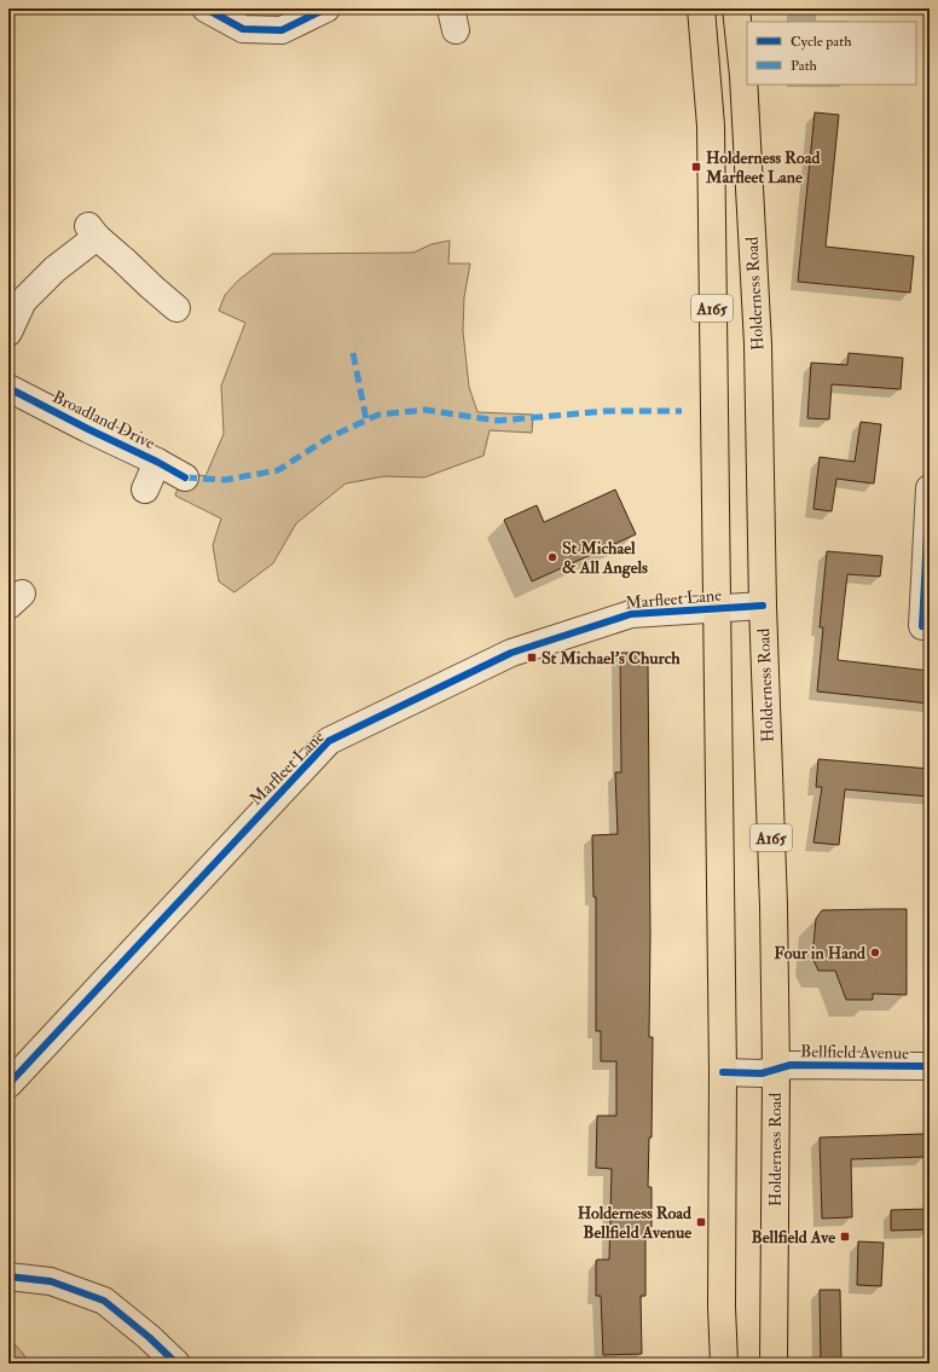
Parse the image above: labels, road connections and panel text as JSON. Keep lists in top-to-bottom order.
{
  "streets": {
    "highway": ["Holderness Road", "A165"],
    "street": ["Broadland Drive", "Marfleet Lane", "Bellfield Avenue"]
  },
  "crossings": [
    ["Holderness Road", "Marfleet Lane"],
    ["Holderness Road", "Bellfield Avenue"],
    ["A165", "Marfleet Lane"],
    ["A165", "Bellfield Avenue"]
  ],
  "places": {
    "transit": [
      "Holderness Road Marfleet Lane",
      "St Michael's Church",
      "Holderness Road Bellfield Avenue",
      "Bellfield Ave"
    ],
    "other": ["St Michael & All Angels", "Four in Hand"]
  },
  "legend": ["Cycle path", "Path"]
}
